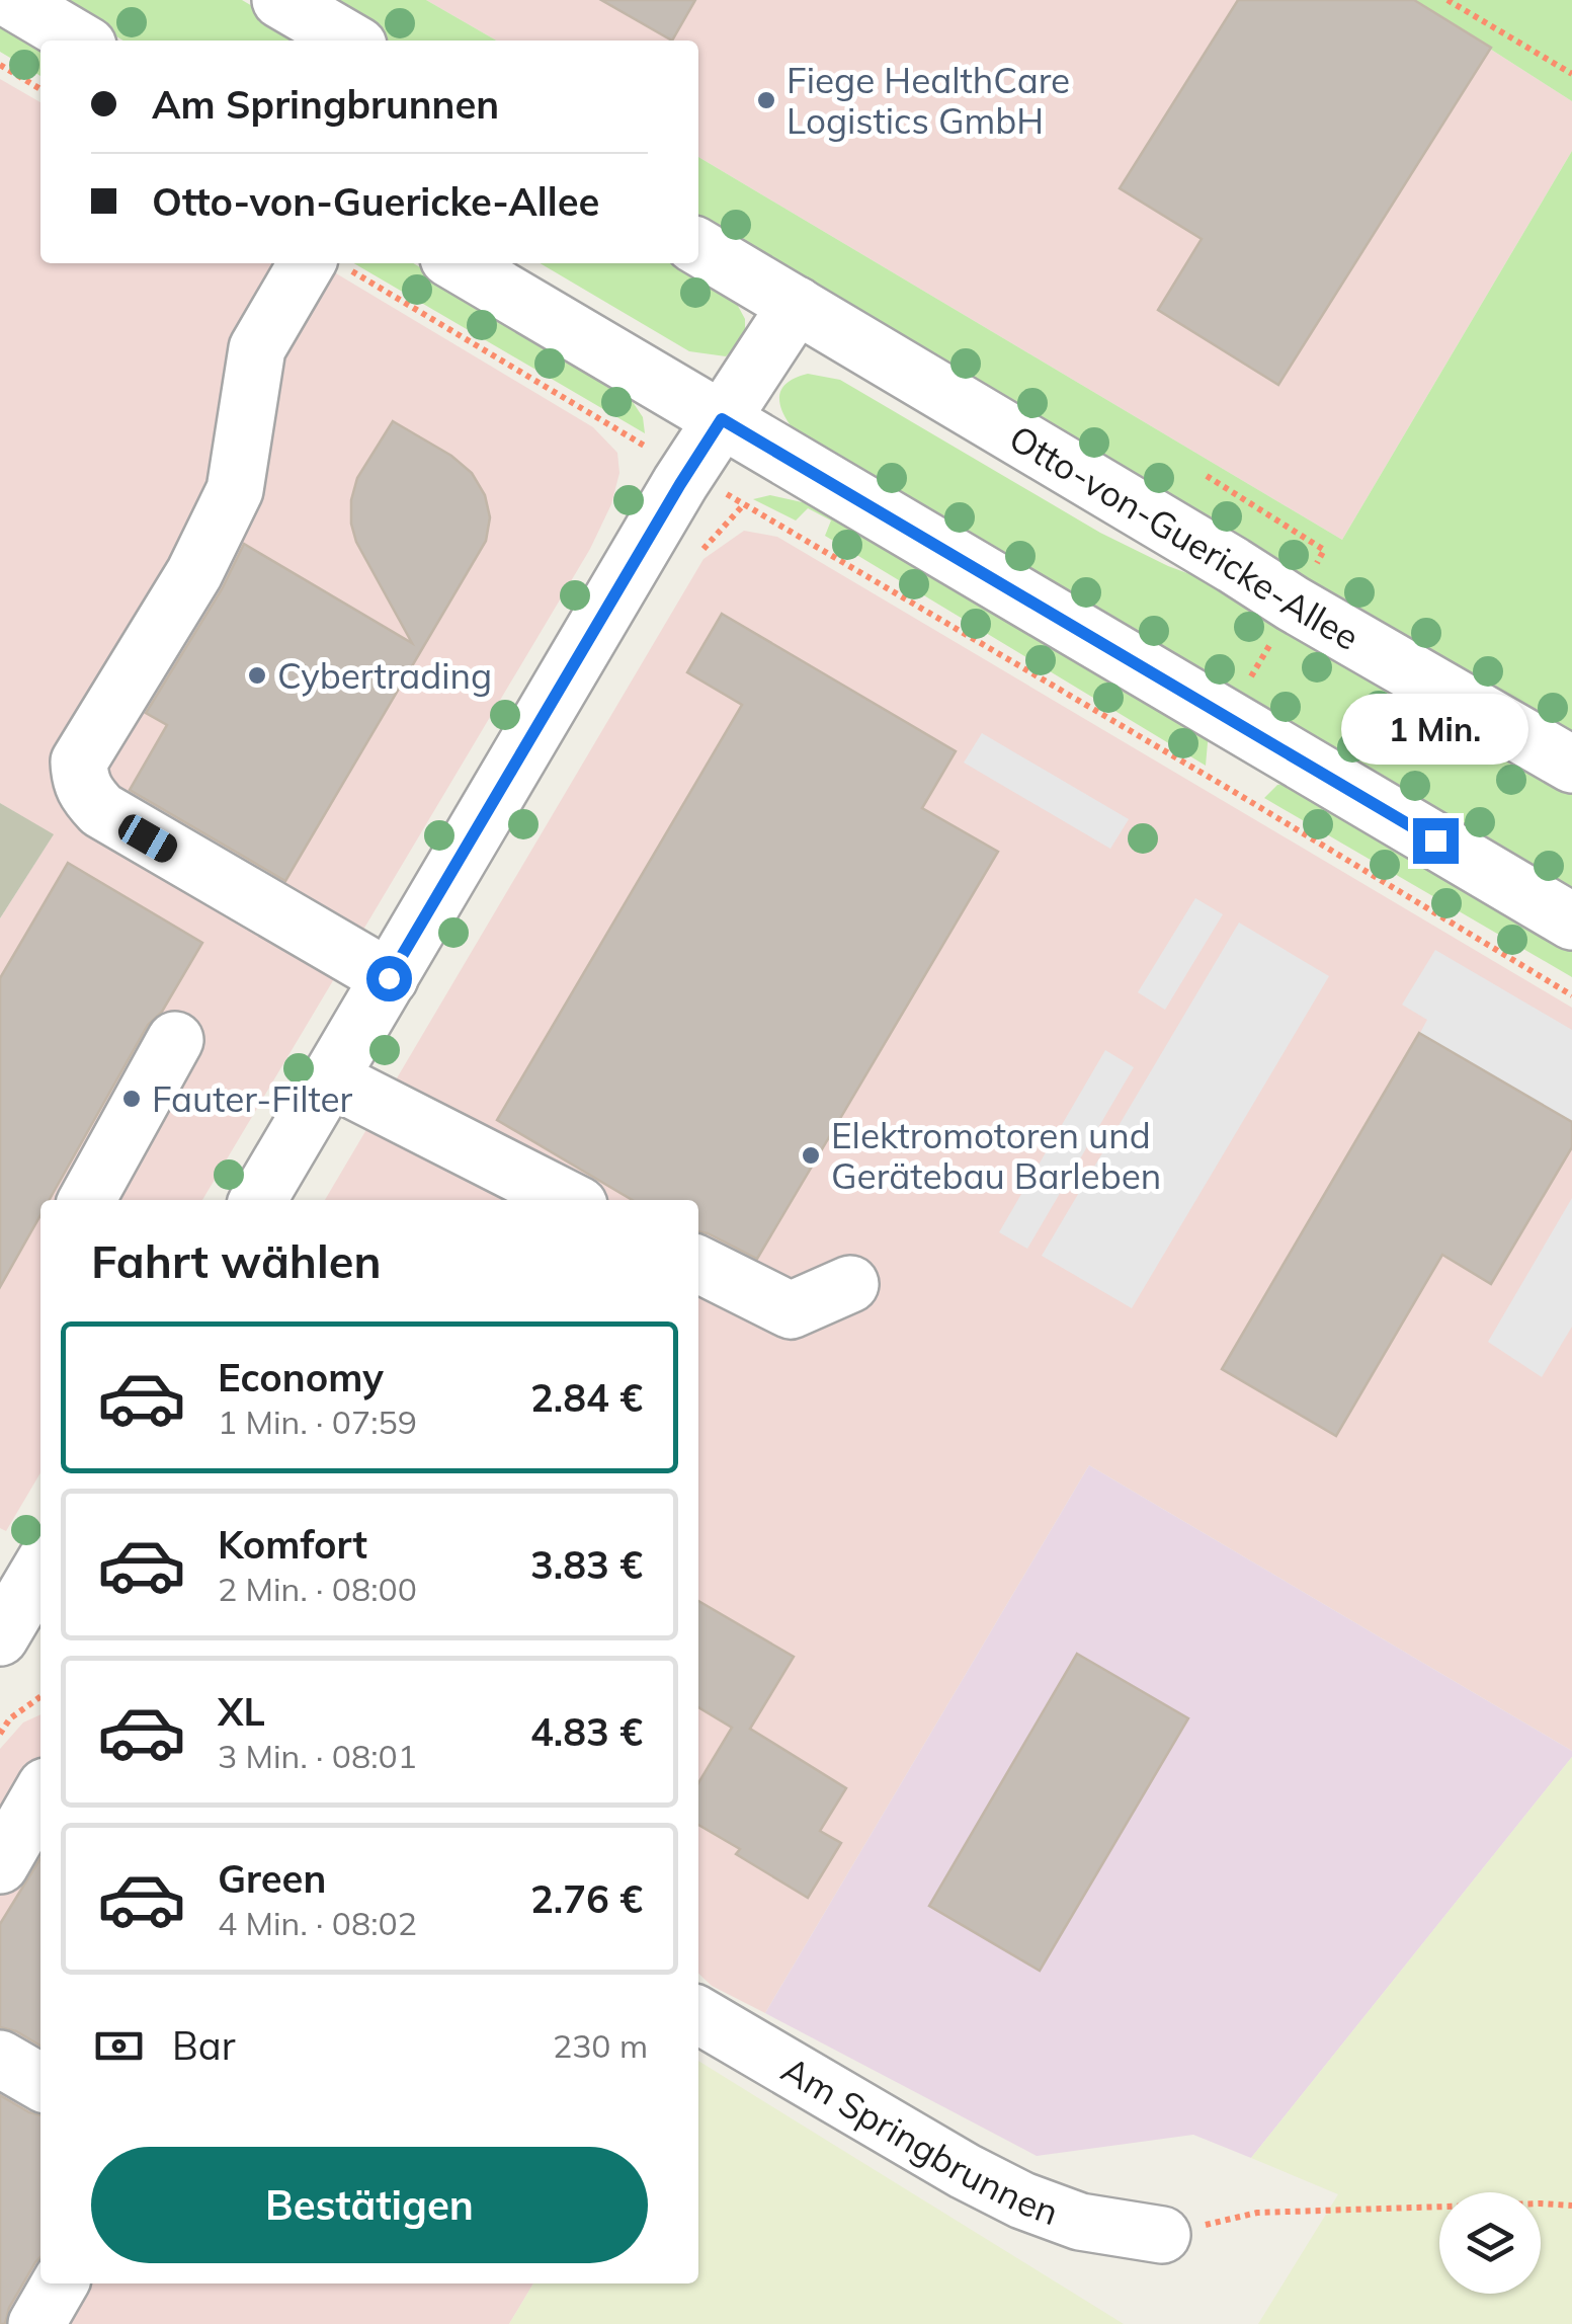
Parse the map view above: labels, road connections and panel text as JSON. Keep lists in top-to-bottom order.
{
  "streets": {
    "street": ["Otto-von-Guericke-Allee", "Am Springbrunnen"]
  },
  "places": [
    "Fiege HealthCare Logistics GmbH",
    "Cybertrading",
    "Fauter-Filter",
    "Elektromotoren und Gerätebau Barleben"
  ],
  "page": {
    "banner": ["Am Springbrunnen", "Otto-von-Guericke-Allee"],
    "bubble": "1 Min.",
    "heading": "Fahrt wählen",
    "list": [
      {
        "name": "Economy",
        "note": "1 Min. · 07:59",
        "value": "2.84 €"
      },
      {
        "name": "Komfort",
        "note": "2 Min. · 08:00",
        "value": "3.83 €"
      },
      {
        "name": "XL",
        "note": "3 Min. · 08:01",
        "value": "4.83 €"
      },
      {
        "name": "Green",
        "note": "4 Min. · 08:02",
        "value": "2.76 €"
      }
    ],
    "pay": ["Bar", "230 m"],
    "buttons": "Bestätigen"
  }
}
